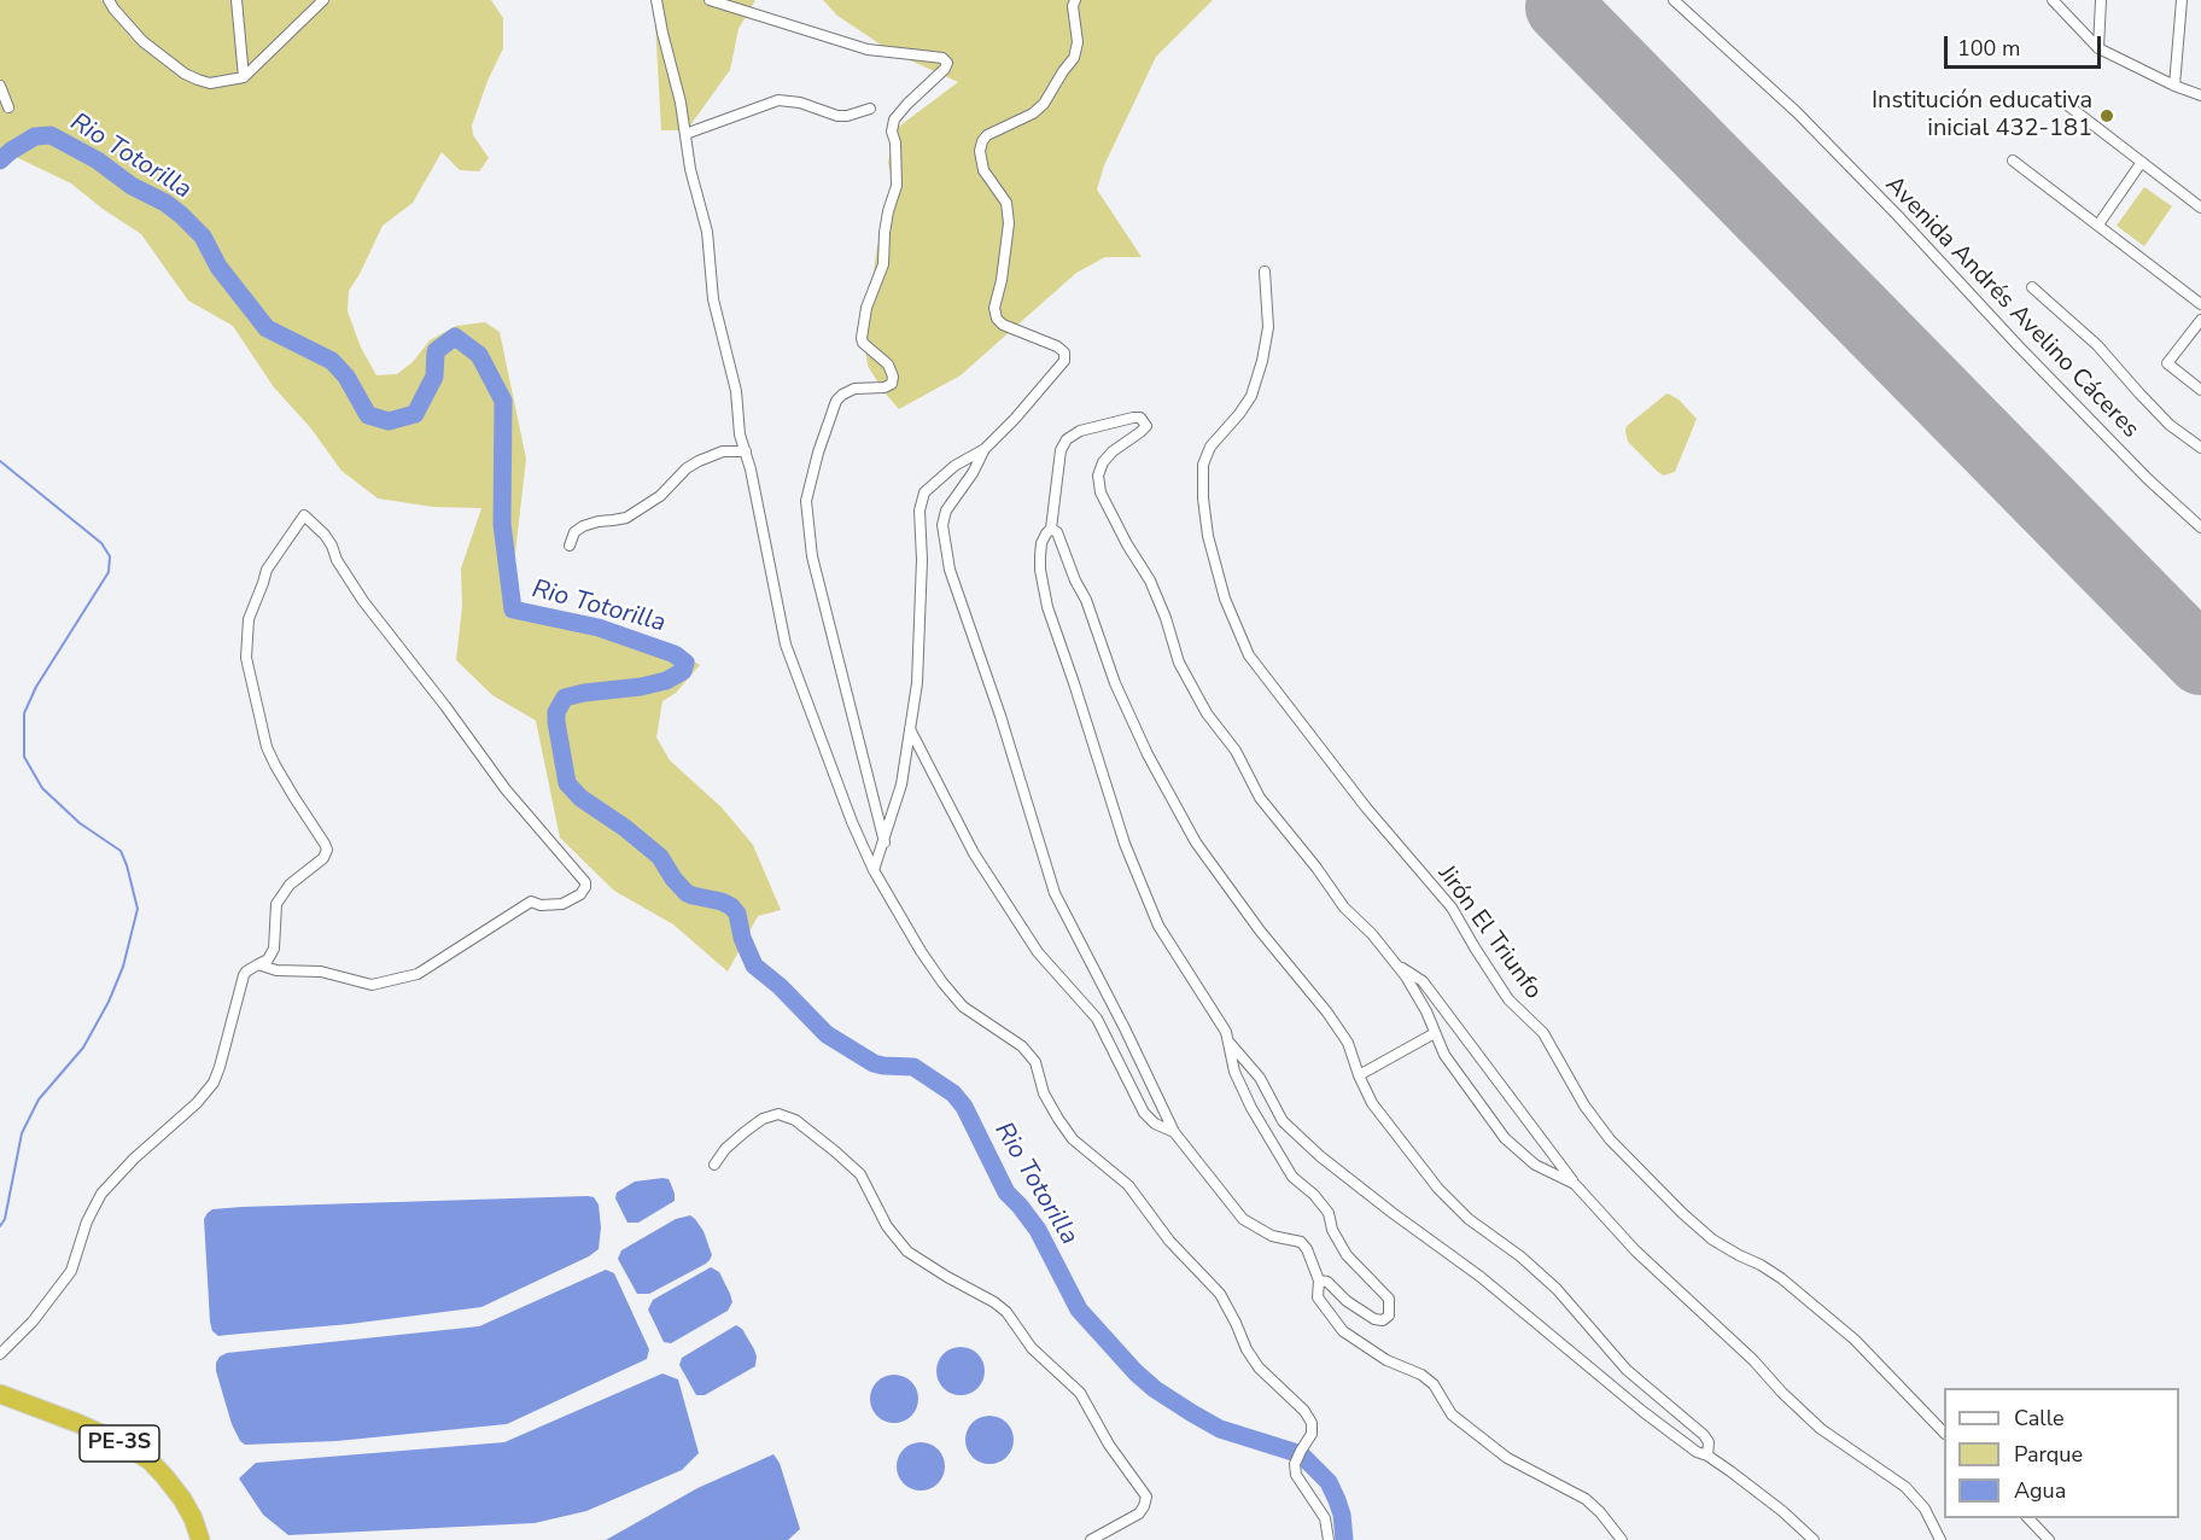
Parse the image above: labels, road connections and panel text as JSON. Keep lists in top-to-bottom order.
{
  "streets": {
    "highway": ["PE-3S"],
    "street": ["Avenida Andrés Avelino Cáceres", "Jirón El Triunfo"]
  },
  "water": ["Rio Totorilla"],
  "places": ["Institución educativa inicial 432-181"],
  "legend": ["Calle", "Parque", "Agua"],
  "scale_bar": "100 m"
}
